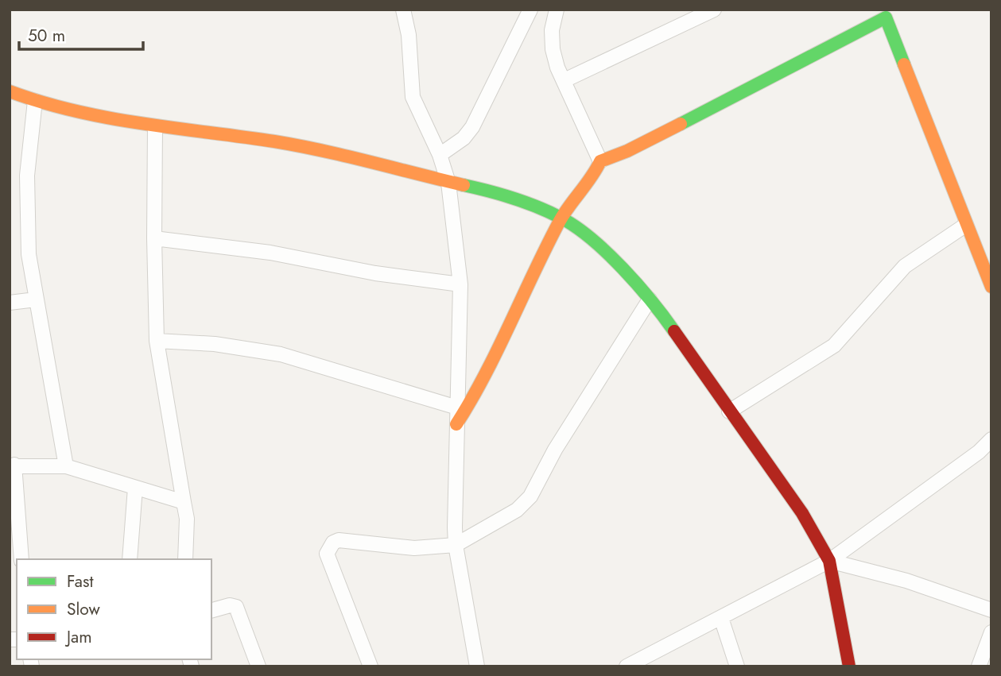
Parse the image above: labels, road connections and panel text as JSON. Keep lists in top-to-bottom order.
{
  "legend": ["Fast", "Slow", "Jam"],
  "scale_bar": "50 m"
}
